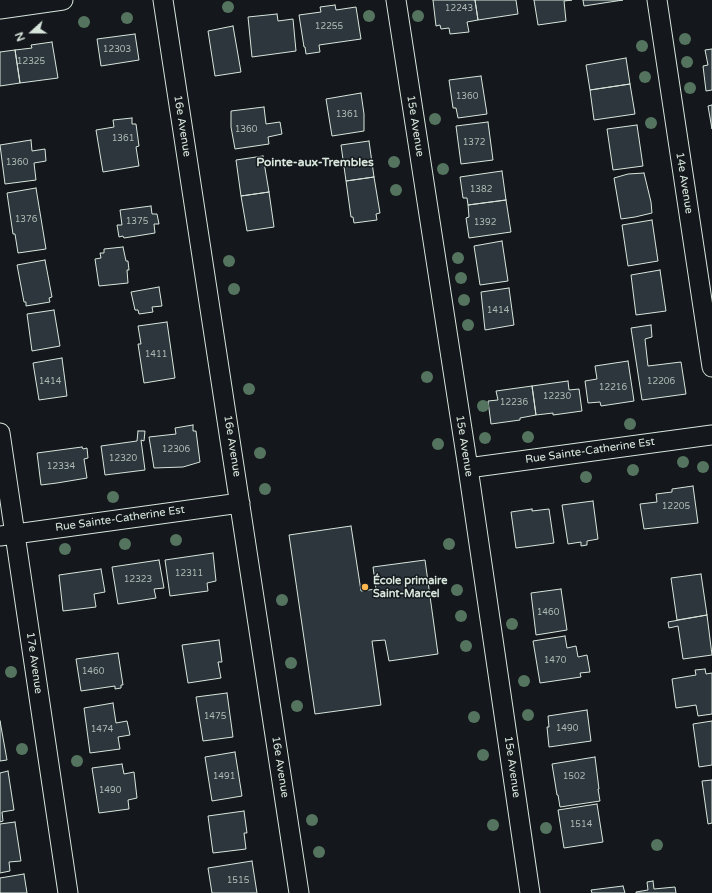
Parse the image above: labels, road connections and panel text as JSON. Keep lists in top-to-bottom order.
{
  "streets": {
    "street": [
      "16e Avenue",
      "15e Avenue",
      "14e Avenue",
      "Rue Sainte-Catherine Est",
      "17e Avenue"
    ]
  },
  "crossings": [
    ["16e Avenue", "Rue Sainte-Catherine Est"],
    ["15e Avenue", "Rue Sainte-Catherine Est"],
    ["Rue Sainte-Catherine Est", "17e Avenue"]
  ],
  "districts": ["Pointe-aux-Trembles"],
  "places": ["École primaire Saint-Marcel"],
  "house_numbers": [
    "12243",
    "12255",
    "12303",
    "12325",
    "1360",
    "1361",
    "1360",
    "1361",
    "1372",
    "1360",
    "1382",
    "1376",
    "1375",
    "1392",
    "1414",
    "1411",
    "1414",
    "12206",
    "12216",
    "12230",
    "12236",
    "12306",
    "12320",
    "12334",
    "12205",
    "12311",
    "12323",
    "1460",
    "1470",
    "1460",
    "1475",
    "1490",
    "1474",
    "1491",
    "1502",
    "1490",
    "1514",
    "1515"
  ],
  "north": "left"
}
